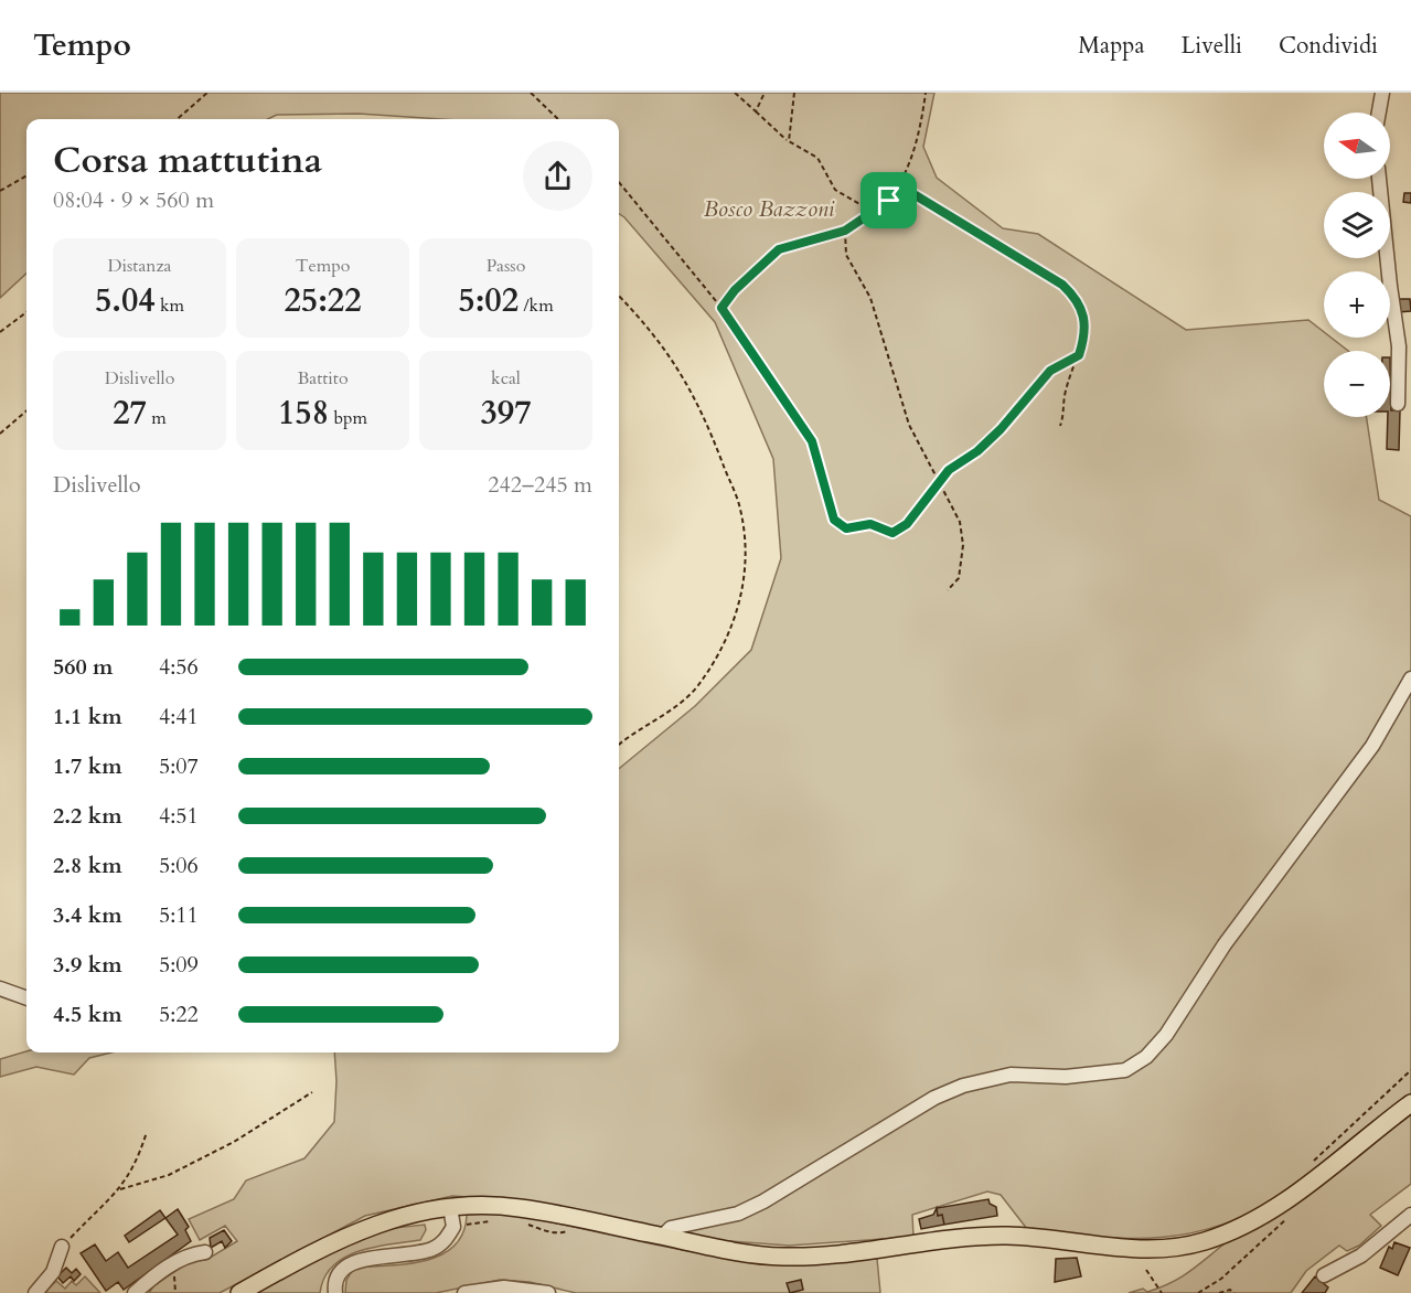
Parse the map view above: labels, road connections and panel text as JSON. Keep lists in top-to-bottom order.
{
  "parks": ["Bosco Bazzoni"],
  "north": "left",
  "page": {
    "header": "Tempo",
    "nav": ["Mappa", "Livelli", "Condividi"],
    "map_buttons": ["+", "−"],
    "heading": ["Corsa mattutina", "08:04 · 9 × 560 m"],
    "stats": [
      ["Distanza", "5.04 km"],
      ["Tempo", "25:22"],
      ["Passo", "5:02 /km"],
      ["Dislivello", "27 m"],
      ["Battito", "158 bpm"],
      ["kcal", "397"]
    ],
    "chart": ["Dislivello", "242–245 m"],
    "list": [
      {
        "name": "560 m",
        "note": "4:56"
      },
      {
        "name": "1.1 km",
        "note": "4:41"
      },
      {
        "name": "1.7 km",
        "note": "5:07"
      },
      {
        "name": "2.2 km",
        "note": "4:51"
      },
      {
        "name": "2.8 km",
        "note": "5:06"
      },
      {
        "name": "3.4 km",
        "note": "5:11"
      },
      {
        "name": "3.9 km",
        "note": "5:09"
      },
      {
        "name": "4.5 km",
        "note": "5:22"
      }
    ]
  }
}
